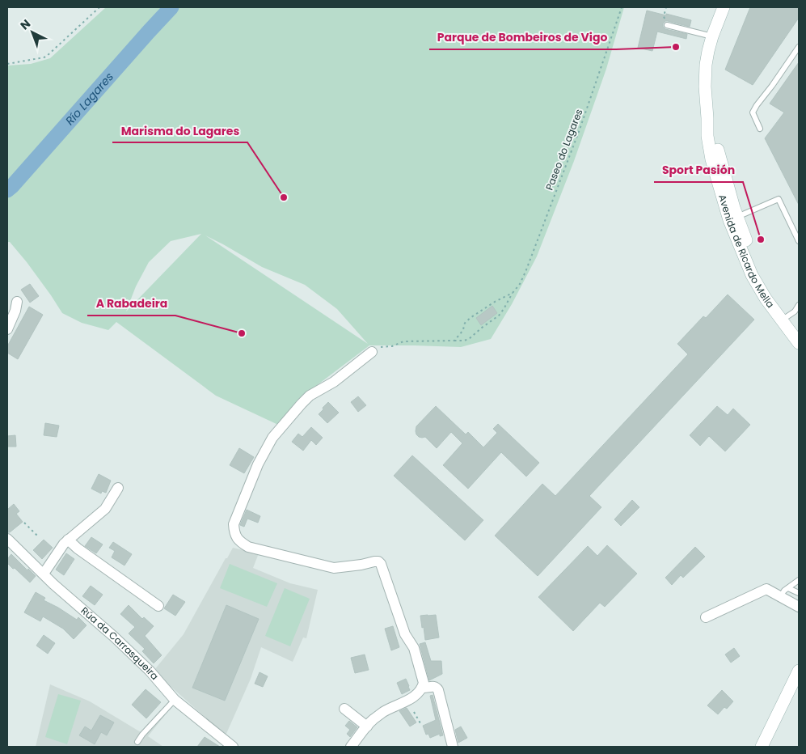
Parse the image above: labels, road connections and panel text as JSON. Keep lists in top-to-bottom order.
{
  "streets": {
    "main road": ["Avenida de Ricardo Mella"],
    "street": ["Rúa da Carrasqueira"],
    "path": ["Paseo do Lagares"]
  },
  "water": ["Río Lagares"],
  "places": [
    "Parque de Bombeiros de Vigo",
    "Marisma do Lagares",
    "Sport Pasión",
    "A Rabadeira"
  ],
  "north": "top left"
}
